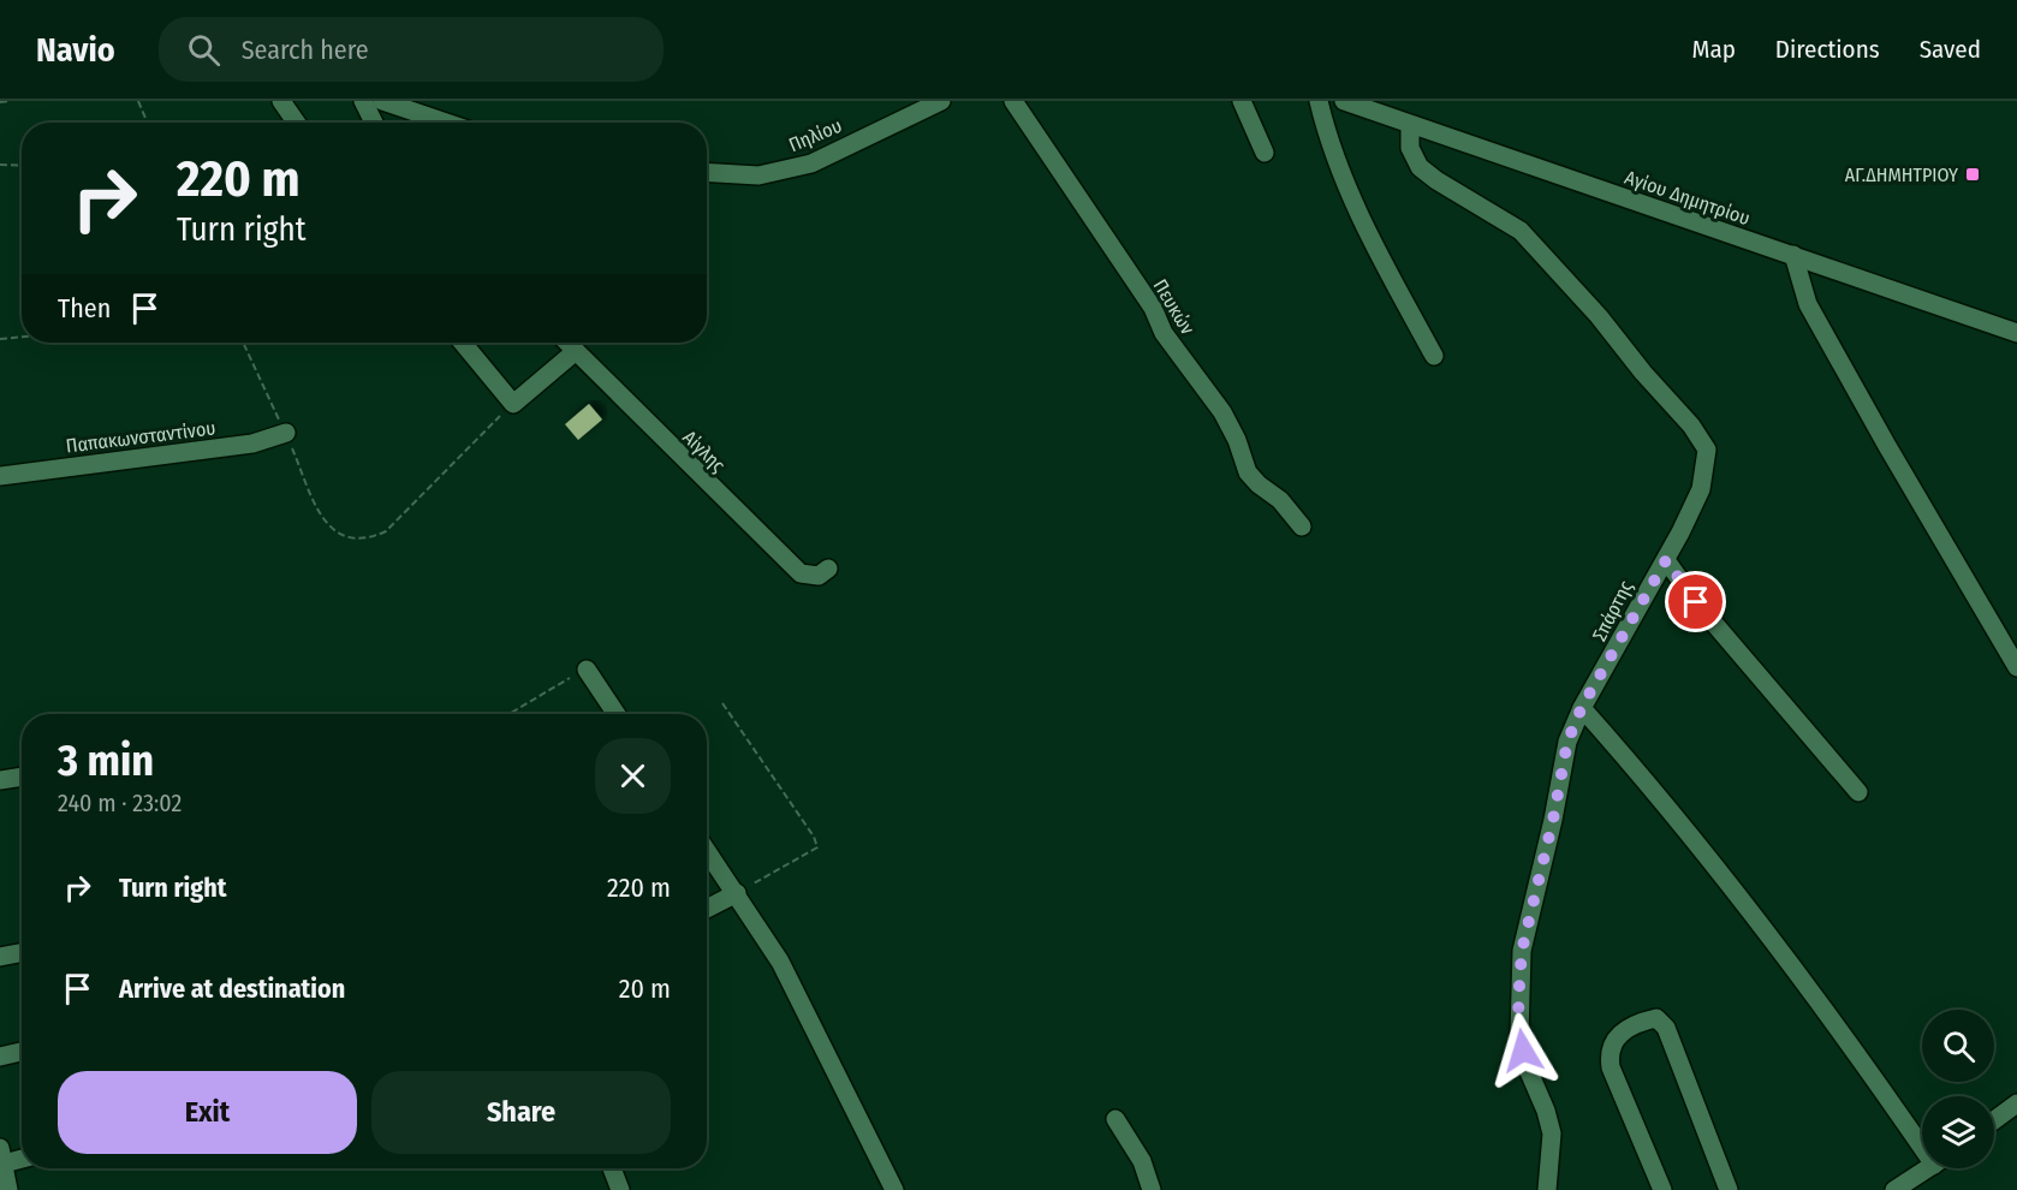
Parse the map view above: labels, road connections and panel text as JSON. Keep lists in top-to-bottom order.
{
  "streets": {
    "street": [
      "Πηλίου",
      "Αγίου Δημητρίου",
      "Πευκών",
      "Παπακωνσταντίνου",
      "Αίγλης",
      "Σπάρτης"
    ]
  },
  "crossings": [
    ["Αγίου Δημητρίου", "Σπάρτης"]
  ],
  "places": {
    "transit": ["ΑΓ.ΔΗΜΗΤΡΙΟΥ"]
  },
  "page": {
    "header": "Navio",
    "search": "Search here",
    "nav": ["Map", "Directions", "Saved"],
    "turn": ["220 m", "Turn right"],
    "then": "Then",
    "heading": ["3 min", "240 m · 23:02"],
    "list": [
      {
        "name": "Turn right",
        "value": "220 m"
      },
      {
        "name": "Arrive at destination",
        "value": "20 m"
      }
    ],
    "buttons": ["Exit", "Share"]
  }
}
